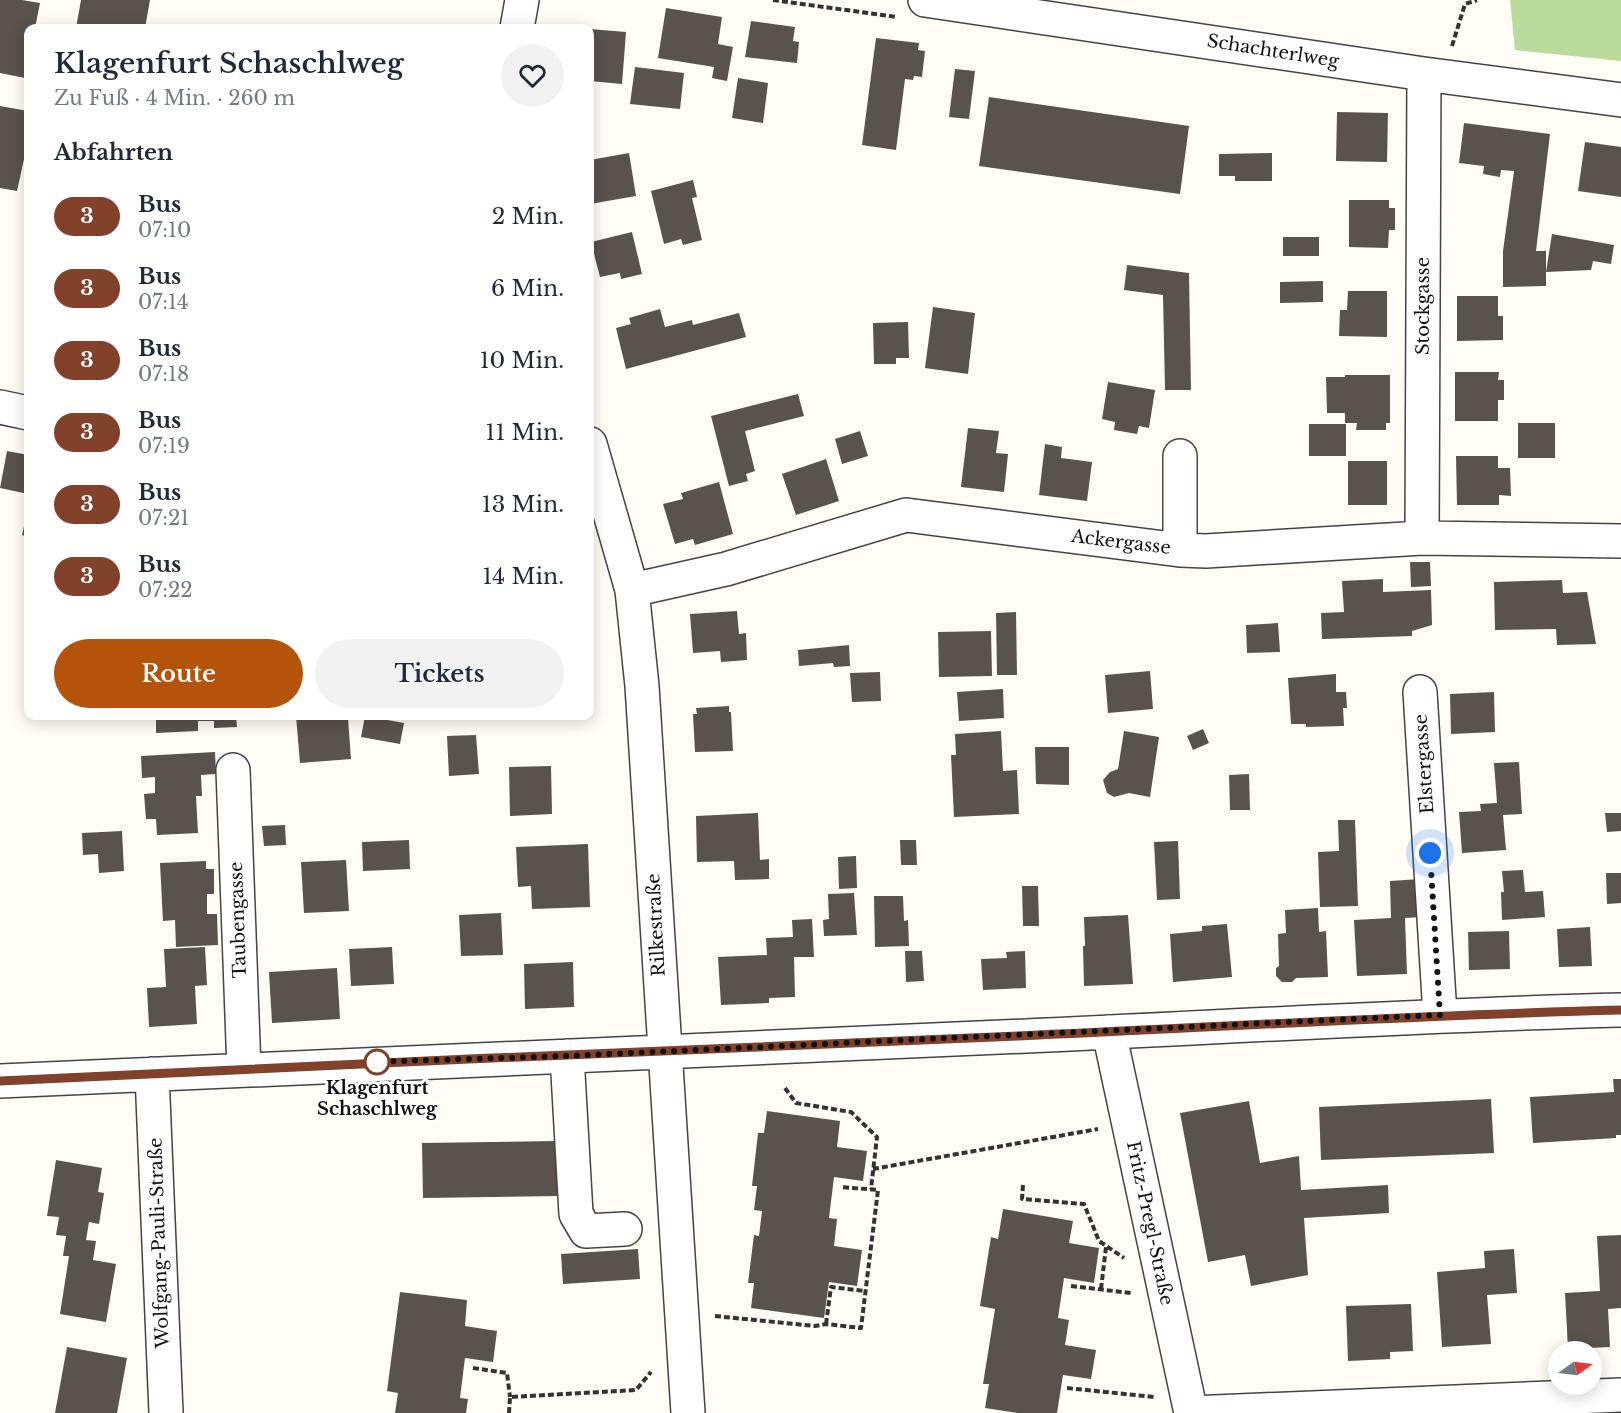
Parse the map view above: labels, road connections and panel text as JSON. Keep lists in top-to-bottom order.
{
  "streets": {
    "street": [
      "Schachterlweg",
      "Stockgasse",
      "Ackergasse",
      "Elstergasse",
      "Taubengasse",
      "Rilkestraße",
      "Fritz-Pregl-Straße",
      "Wolfgang-Pauli-Straße"
    ]
  },
  "crossings": [
    ["Schachterlweg", "Stockgasse"],
    ["Stockgasse", "Ackergasse"],
    ["Ackergasse", "Rilkestraße"]
  ],
  "places": ["Klagenfurt Schaschlweg"],
  "lines": ["bus line 3"],
  "north": "right",
  "page": {
    "heading": [
      ["Klagenfurt Schaschlweg", "Zu Fuß · 4 Min. · 260 m"],
      "Abfahrten"
    ],
    "list": [
      {
        "mark": "3",
        "name": "Bus",
        "note": "07:10",
        "value": "2 Min."
      },
      {
        "mark": "3",
        "name": "Bus",
        "note": "07:14",
        "value": "6 Min."
      },
      {
        "mark": "3",
        "name": "Bus",
        "note": "07:18",
        "value": "10 Min."
      },
      {
        "mark": "3",
        "name": "Bus",
        "note": "07:19",
        "value": "11 Min."
      },
      {
        "mark": "3",
        "name": "Bus",
        "note": "07:21",
        "value": "13 Min."
      },
      {
        "mark": "3",
        "name": "Bus",
        "note": "07:22",
        "value": "14 Min."
      }
    ],
    "buttons": ["Route", "Tickets"]
  }
}
